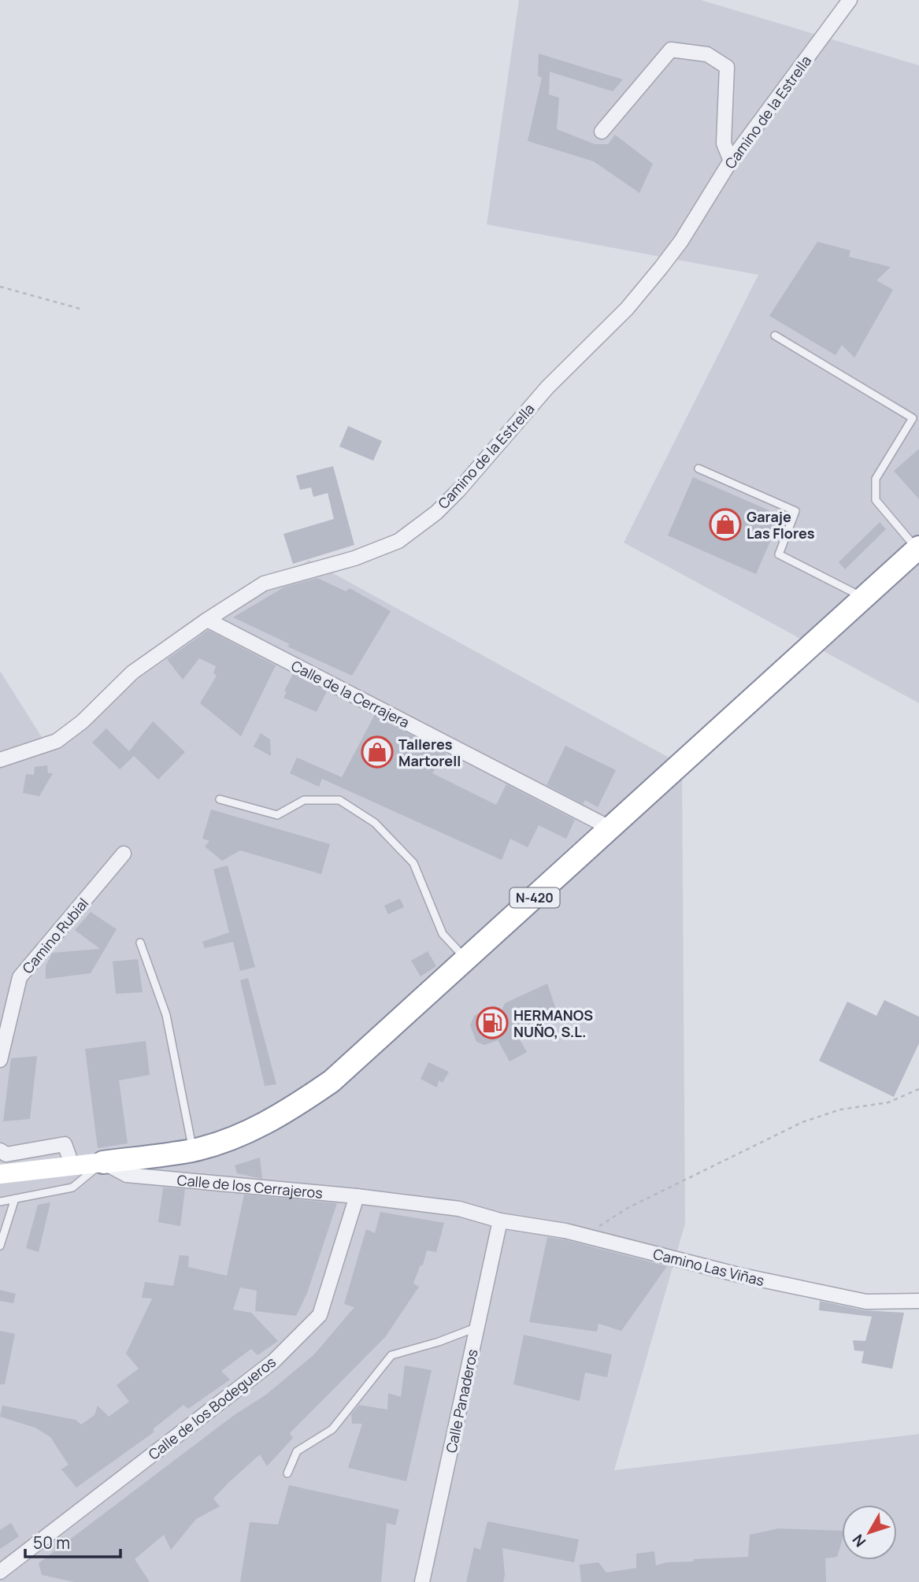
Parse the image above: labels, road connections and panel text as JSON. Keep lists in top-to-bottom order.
{
  "streets": {
    "highway": ["N-420"],
    "street": [
      "Camino de la Estrella",
      "Calle de la Cerrajera",
      "Camino Rubial",
      "Calle de los Cerrajeros",
      "Camino Las Viñas",
      "Calle Panaderos",
      "Calle de los Bodegueros"
    ]
  },
  "crossings": [
    ["Camino de la Estrella", "Calle de la Cerrajera"],
    ["Calle de la Cerrajera", "N-420"],
    ["N-420", "Calle de los Cerrajeros"],
    ["Calle de los Cerrajeros", "Camino Las Viñas"],
    ["Calle de los Cerrajeros", "Calle Panaderos"],
    ["Calle de los Cerrajeros", "Calle de los Bodegueros"],
    ["Camino Las Viñas", "Calle Panaderos"]
  ],
  "places": {
    "shop": ["Garaje Las Flores", "Talleres Martorell"],
    "fuel station": ["HERMANOS NUÑO, S.L."]
  },
  "scale_bar": "50 m",
  "north": "bottom left"
}
